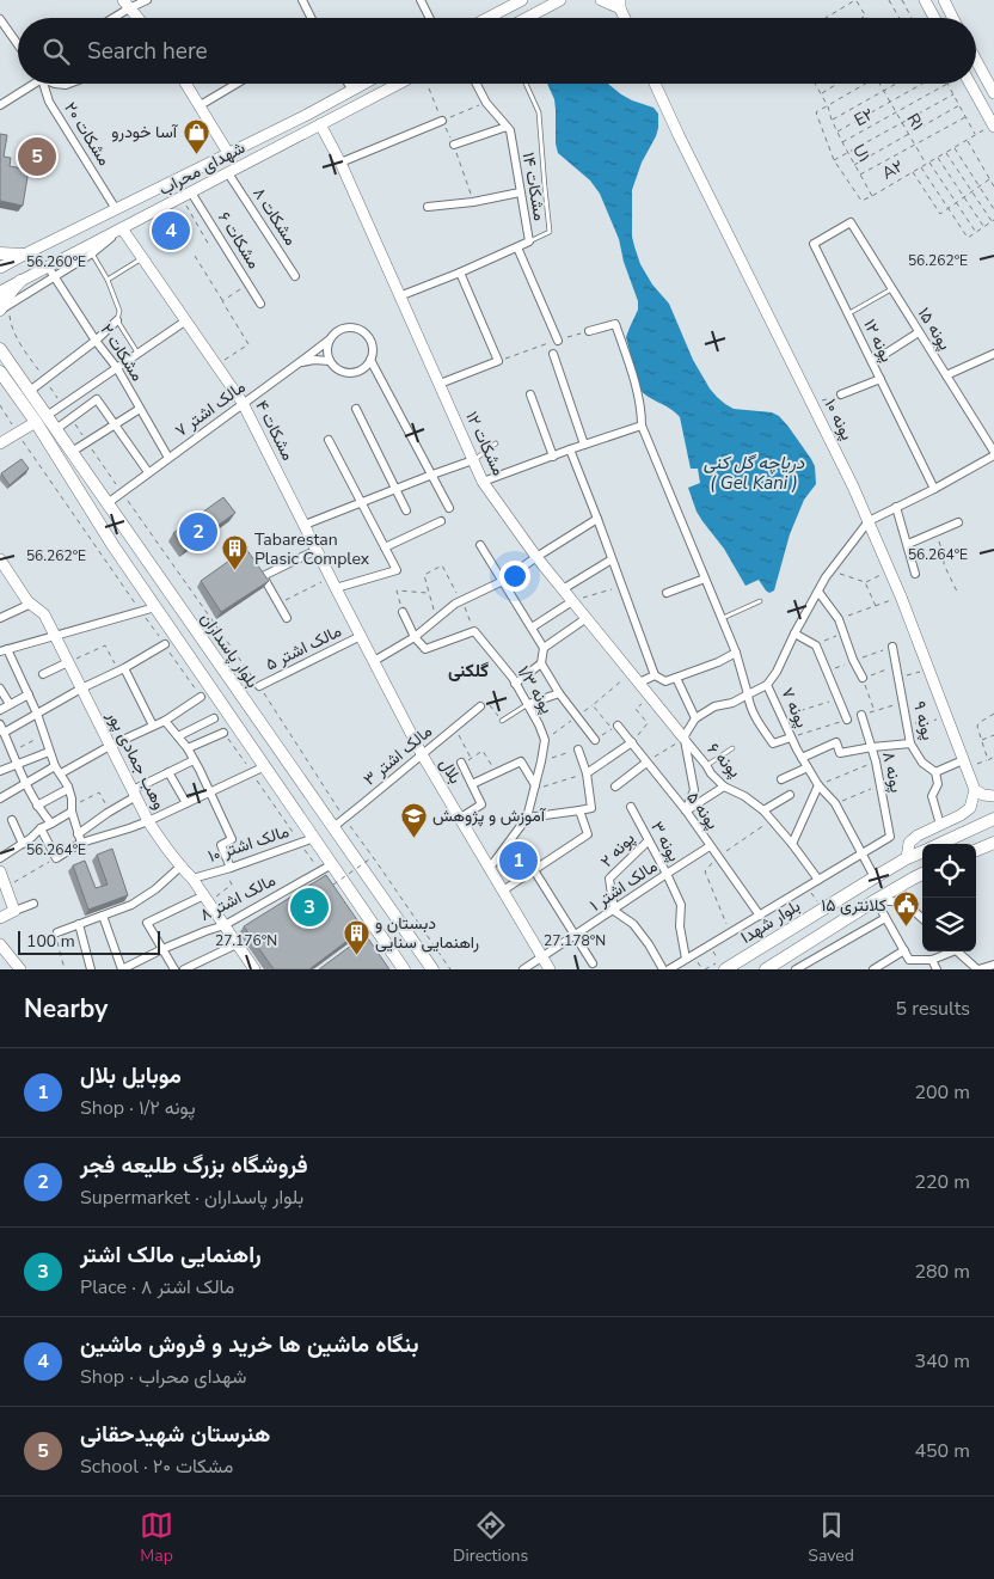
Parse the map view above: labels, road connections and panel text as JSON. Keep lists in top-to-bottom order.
{
  "streets": {
    "main road": ["بلوار پاسداران", "بلوار شهدا"],
    "street": [
      "مشکات ۲۰",
      "شهدای محراب",
      "مشکات ۱۴",
      "مشکات ۸",
      "مشکات ۶",
      "پونه ۱۵",
      "پونه ۱۲",
      "مشکات ۲",
      "مالک اشتر ۷",
      "پونه ۱۰",
      "مشکات ۴",
      "مشکات ۱۲",
      "مالک اشتر ۵",
      "پونه ۱/۳",
      "پونه ۷",
      "پونه ۹",
      "مالک اشتر ۳",
      "وهب جمادی پور",
      "پونه ۶",
      "بلال",
      "پونه ۸",
      "پونه ۵",
      "پونه ۳",
      "مالک اشتر ۱۰",
      "پونه ۲",
      "مالک اشتر ۱",
      "مالک اشتر ۸"
    ],
    "path": [
      "E۲",
      "R۱",
      "U۱",
      "A۲"
    ]
  },
  "crossings": [
    ["E۲", "R۱"],
    ["E۲", "U۱"],
    ["R۱", "A۲"],
    ["مشکات ۲۰", "شهدای محراب"],
    ["U۱", "A۲"],
    ["شهدای محراب", "مشکات ۸"],
    ["شهدای محراب", "مشکات ۶"],
    ["شهدای محراب", "مشکات ۲"],
    ["شهدای محراب", "مشکات ۴"],
    ["شهدای محراب", "مشکات ۱۲"],
    ["مشکات ۱۴", "مشکات ۱۲"],
    ["پونه ۱۵", "پونه ۱۲"],
    ["مشکات ۲", "مالک اشتر ۷"],
    ["مالک اشتر ۷", "مشکات ۴"],
    ["مالک اشتر ۷", "بلوار پاسداران"],
    ["پونه ۱۰", "پونه ۷"],
    ["مشکات ۴", "مالک اشتر ۵"],
    ["مشکات ۴", "بلال"],
    ["مشکات ۱۲", "پونه ۶"],
    ["بلوار پاسداران", "مالک اشتر ۳"],
    ["بلوار پاسداران", "مالک اشتر ۱۰"],
    ["بلوار پاسداران", "مالک اشتر ۸"],
    ["پونه ۱/۳", "بلال"],
    ["پونه ۷", "پونه ۸"],
    ["پونه ۷", "بلوار شهدا"],
    ["مالک اشتر ۳", "بلال"],
    ["وهب جمادی پور", "مالک اشتر ۱۰"],
    ["وهب جمادی پور", "مالک اشتر ۸"],
    ["بلال", "مالک اشتر ۱"],
    ["پونه ۵", "مالک اشتر ۱"],
    ["پونه ۳", "پونه ۲"],
    ["پونه ۳", "مالک اشتر ۱"],
    ["پونه ۲", "مالک اشتر ۱"]
  ],
  "districts": ["گلکنی"],
  "water": ["دریاچه گل کنی ( Gel Kani )"],
  "places": {
    "shop": ["آسا خودرو"],
    "building": ["Tabarestan Plasic Complex", "دبستان و راهنمایی سنایی"],
    "school or university": ["آموزش و پژوهش"],
    "public building": ["کلانتری ۱۵"]
  },
  "scale_bar": "100 m",
  "page": {
    "search": "Search here",
    "pins": [
      "5",
      "4",
      "2",
      "1",
      "3"
    ],
    "scale": "100 m",
    "heading": ["Nearby", "5 results"],
    "list": [
      {
        "mark": "1",
        "name": "موبایل بلال",
        "note": "Shop · پونه ۱/۲",
        "value": "200 m"
      },
      {
        "mark": "2",
        "name": "فروشگاه بزرگ طلیعه فجر",
        "note": "Supermarket · بلوار پاسداران",
        "value": "220 m"
      },
      {
        "mark": "3",
        "name": "راهنمایی مالک اشتر",
        "note": "Place · مالک اشتر ۸",
        "value": "280 m"
      },
      {
        "mark": "4",
        "name": "بنگاه ماشین ها خرید و فروش ماشین",
        "note": "Shop · شهدای محراب",
        "value": "340 m"
      },
      {
        "mark": "5",
        "name": "هنرستان شهیدحقانی",
        "note": "School · مشکات ۲۰",
        "value": "450 m"
      }
    ],
    "nav": ["Map", "Directions", "Saved"]
  },
  "coordinates": [
    "56.262°E",
    "56.260°E",
    "56.264°E",
    "27.176°N",
    "27.178°N"
  ]
}
